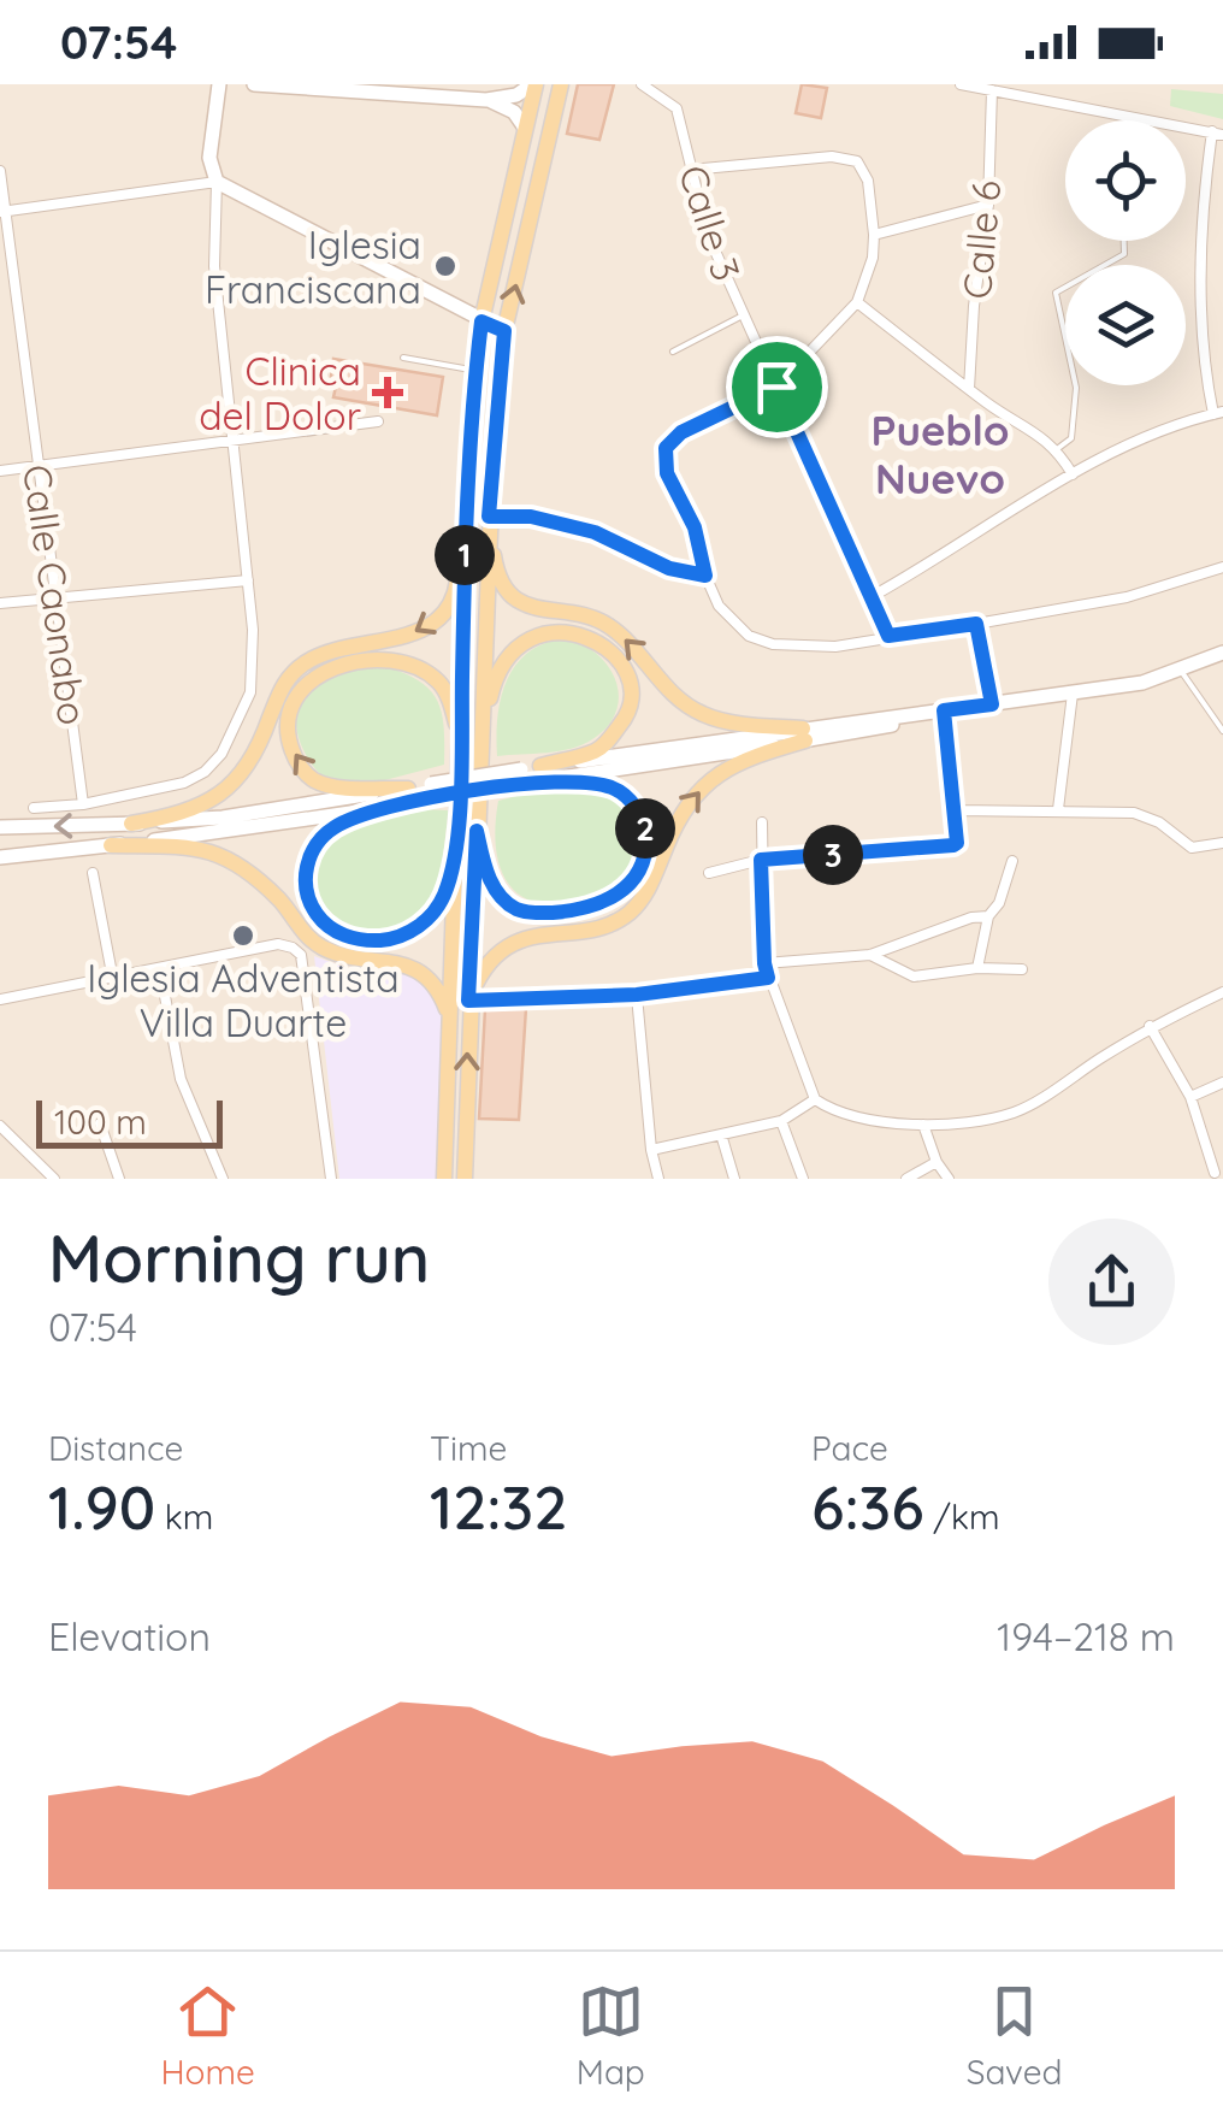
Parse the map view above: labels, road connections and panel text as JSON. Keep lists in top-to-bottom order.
{
  "streets": {
    "street": ["Calle 3", "Calle 6", "Calle Caonabo"]
  },
  "districts": ["Pueblo Nuevo"],
  "places": {
    "other": ["Iglesia Franciscana", "Iglesia Adventista Villa Duarte"],
    "health": ["Clinica del Dolor"]
  },
  "scale_bar": "100 m",
  "page": {
    "status": "07:54",
    "pins": ["1", "2", "3"],
    "scale": "100 m",
    "heading": ["Morning run", "07:54"],
    "stats": [
      ["Distance", "1.90 km"],
      ["Time", "12:32"],
      ["Pace", "6:36 /km"]
    ],
    "chart": ["Elevation", "194–218 m"],
    "tabs": ["Home", "Map", "Saved"]
  }
}
